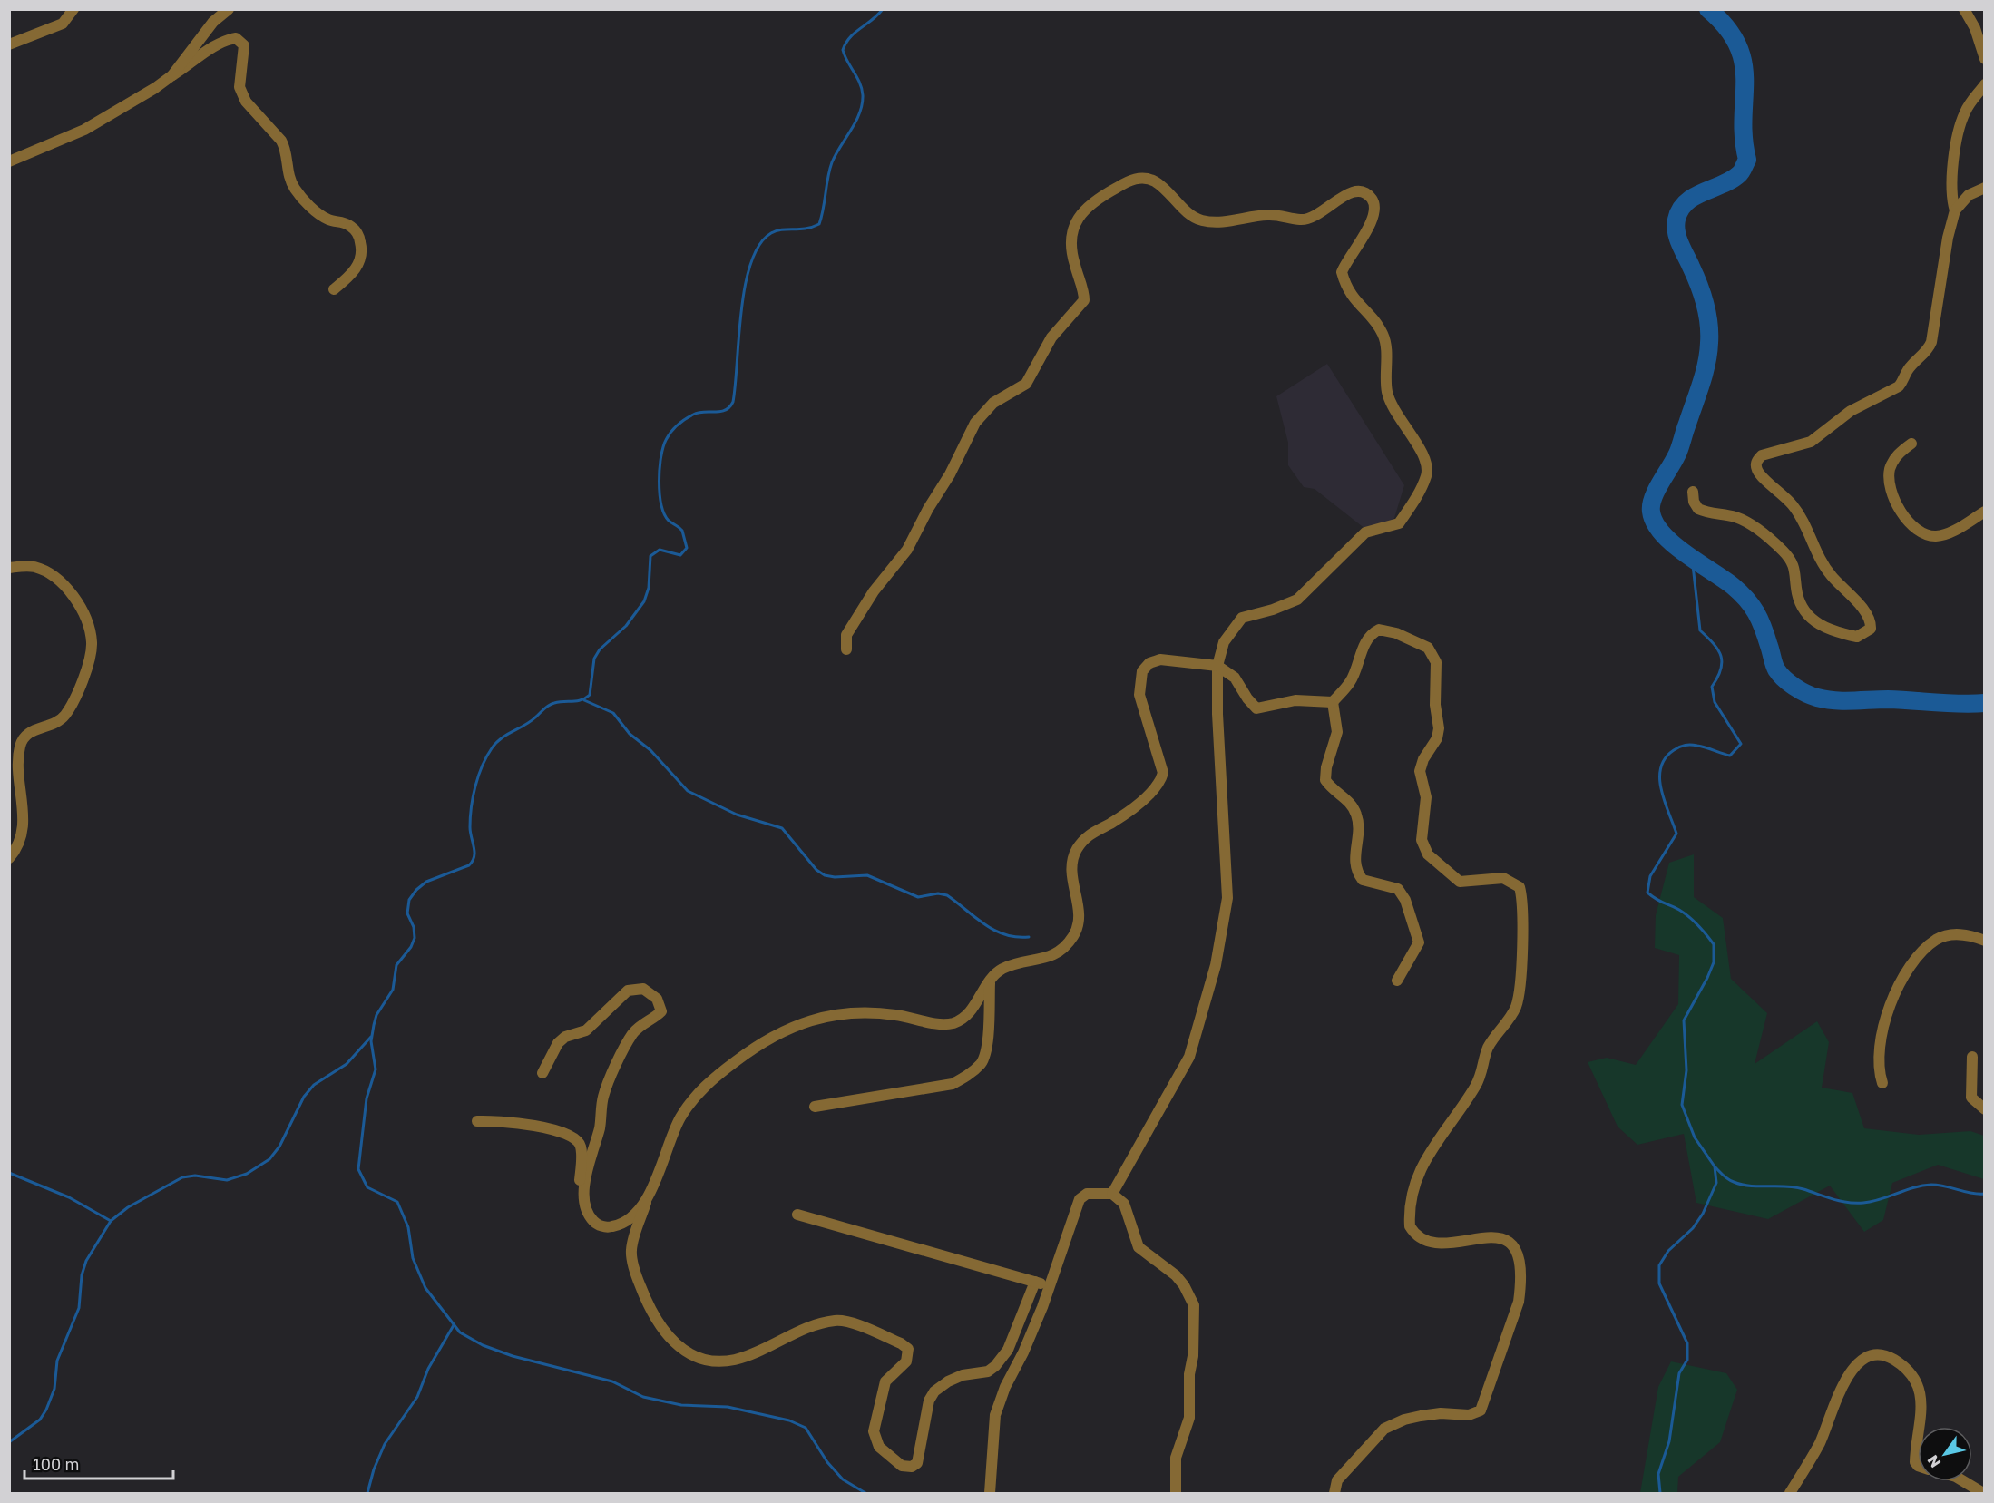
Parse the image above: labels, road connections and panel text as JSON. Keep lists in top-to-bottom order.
{
  "scale_bar": "100 m",
  "north": "bottom left"
}
